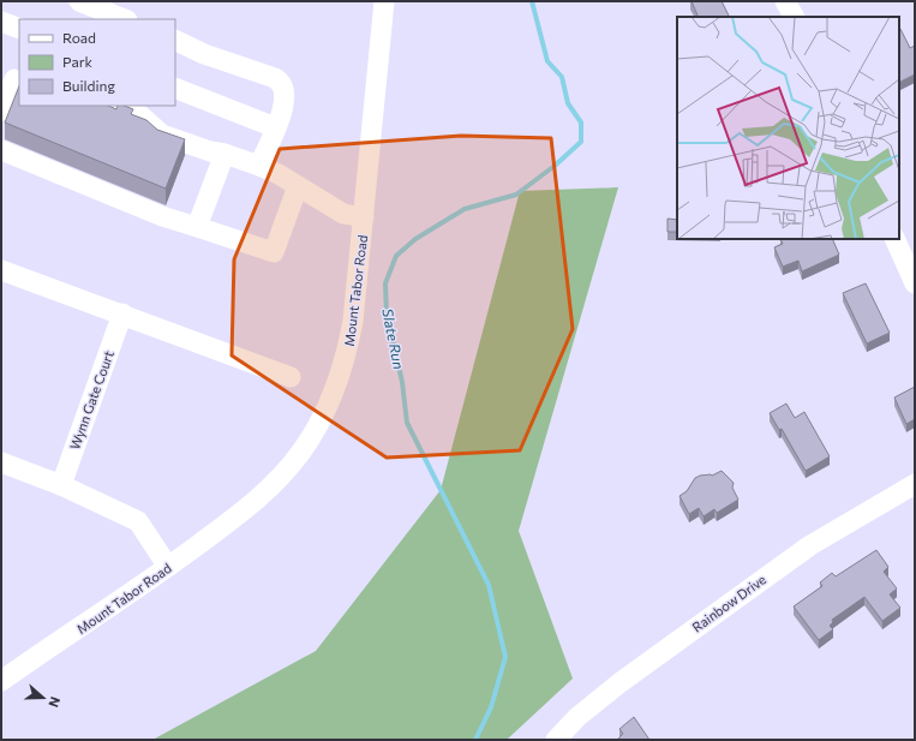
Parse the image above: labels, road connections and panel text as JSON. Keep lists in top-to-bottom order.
{
  "streets": {
    "street": ["Mount Tabor Road", "Wynn Gate Court", "Rainbow Drive"]
  },
  "water": ["Slate Run"],
  "legend": ["Road", "Park", "Building"],
  "north": "right"
}
